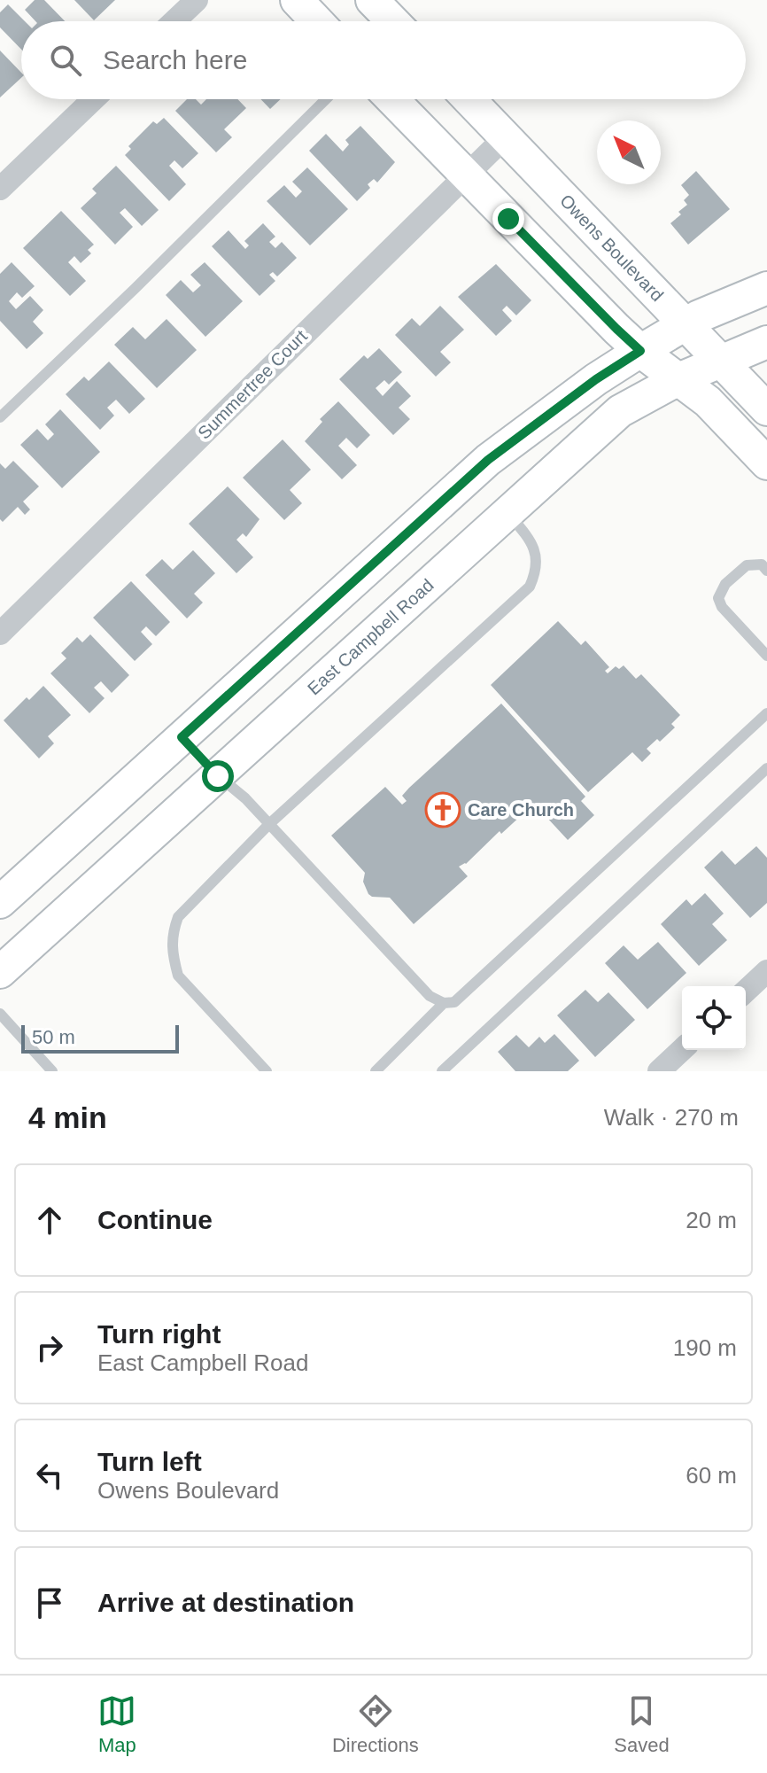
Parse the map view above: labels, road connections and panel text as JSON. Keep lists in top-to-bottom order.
{
  "streets": {
    "main road": ["Owens Boulevard", "East Campbell Road"],
    "street": ["Summertree Court"]
  },
  "crossings": [
    ["Owens Boulevard", "Summertree Court"],
    ["Owens Boulevard", "East Campbell Road"]
  ],
  "places": {
    "church": ["Care Church"]
  },
  "scale_bar": "50 m",
  "north": "top left",
  "page": {
    "search": "Search here",
    "scale": "50 m",
    "heading": ["4 min", "Walk · 270 m"],
    "list": [
      ["Continue", "20 m"],
      ["Turn right", "East Campbell Road", "190 m"],
      ["Turn left", "Owens Boulevard", "60 m"],
      "Arrive at destination"
    ],
    "nav": ["Map", "Directions", "Saved"]
  }
}
